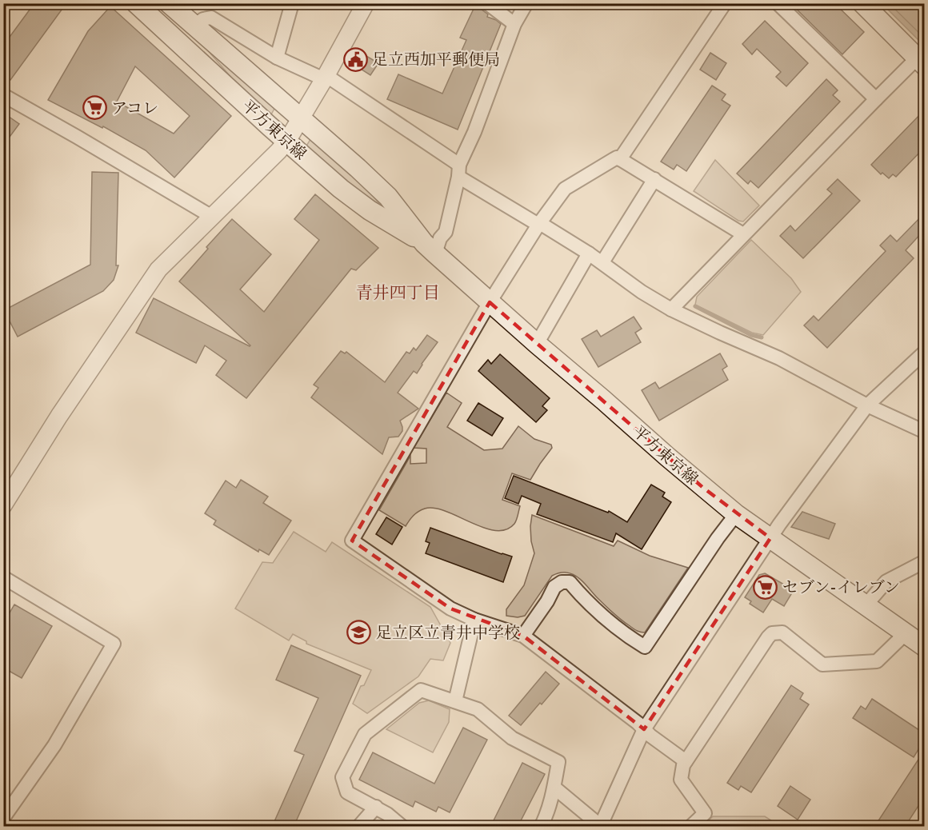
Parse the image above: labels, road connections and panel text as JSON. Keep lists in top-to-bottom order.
{
  "streets": {
    "main road": ["平方東京線"]
  },
  "districts": ["青井四丁目"],
  "places": {
    "public building": ["足立西加平郵便局"],
    "supermarket": ["アコレ", "セブン-イレブン"],
    "school or university": ["足立区立青井中学校"]
  }
}
